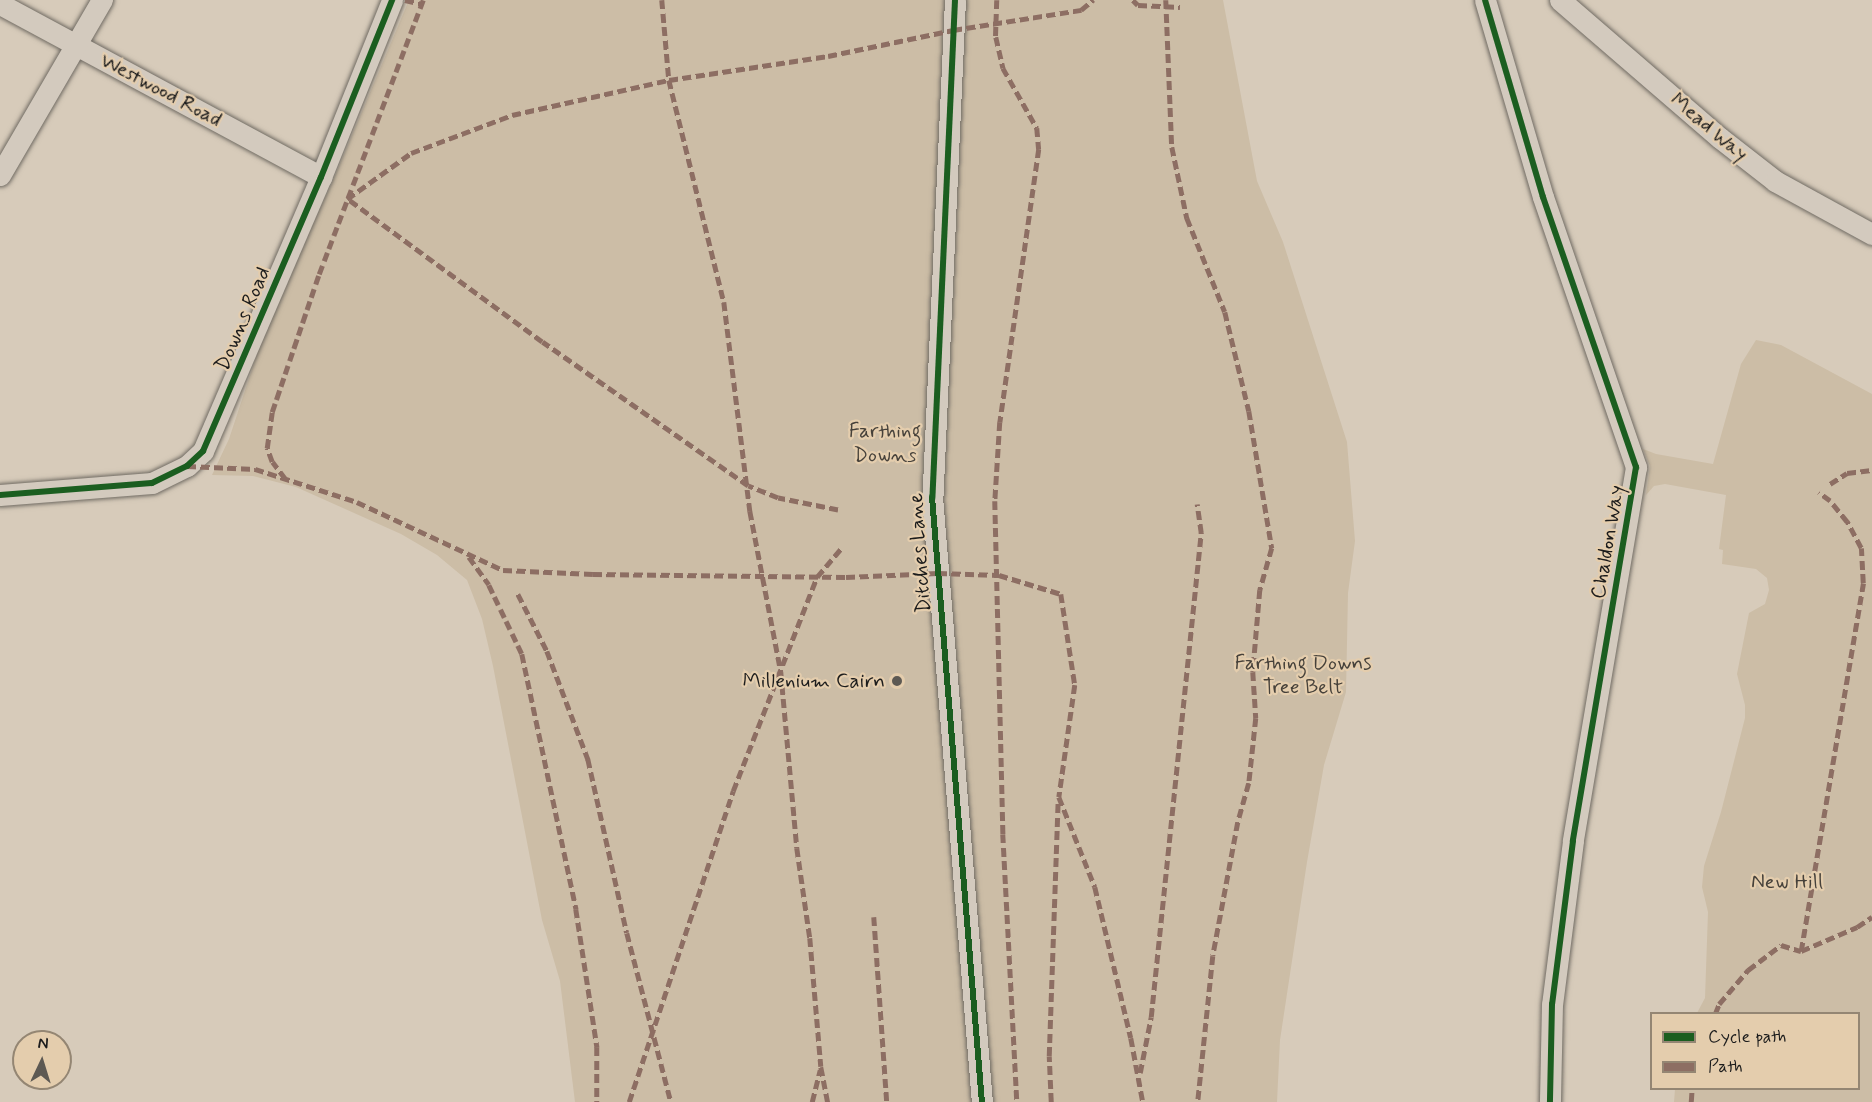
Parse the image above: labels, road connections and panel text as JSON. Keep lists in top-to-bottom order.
{
  "streets": {
    "street": [
      "Westwood Road",
      "Mead Way",
      "Downs Road",
      "Chaldon Way",
      "Ditches Lane"
    ]
  },
  "crossings": [
    ["Westwood Road", "Downs Road"]
  ],
  "parks": ["Farthing Downs", "Farthing Downs Tree Belt", "New Hill"],
  "places": ["Millenium Cairn"],
  "legend": ["Cycle path", "Path"],
  "north": "top"
}
